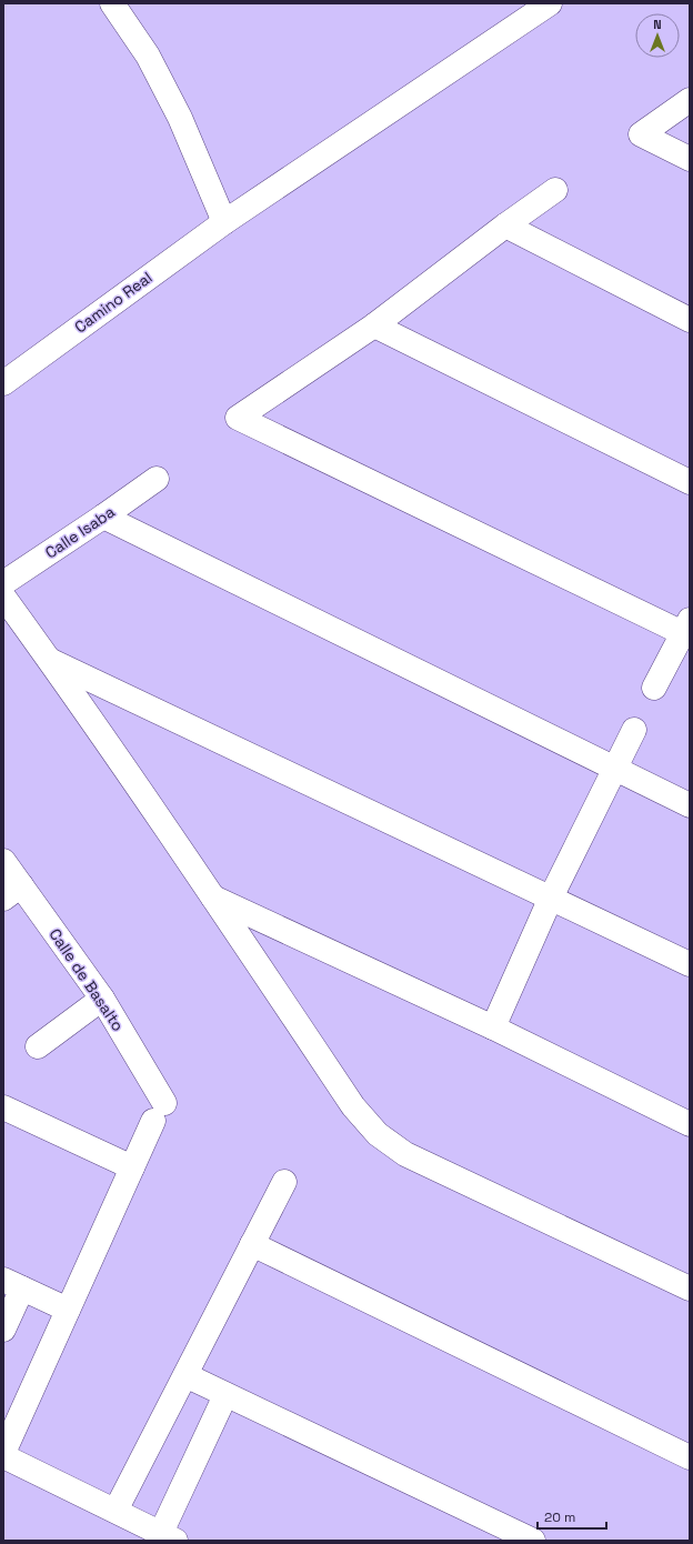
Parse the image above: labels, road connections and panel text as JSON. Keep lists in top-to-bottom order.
{
  "streets": {
    "street": ["Camino Real", "Calle Isaba", "Calle de Basalto"]
  },
  "scale_bar": "20 m",
  "north": "top"
}
